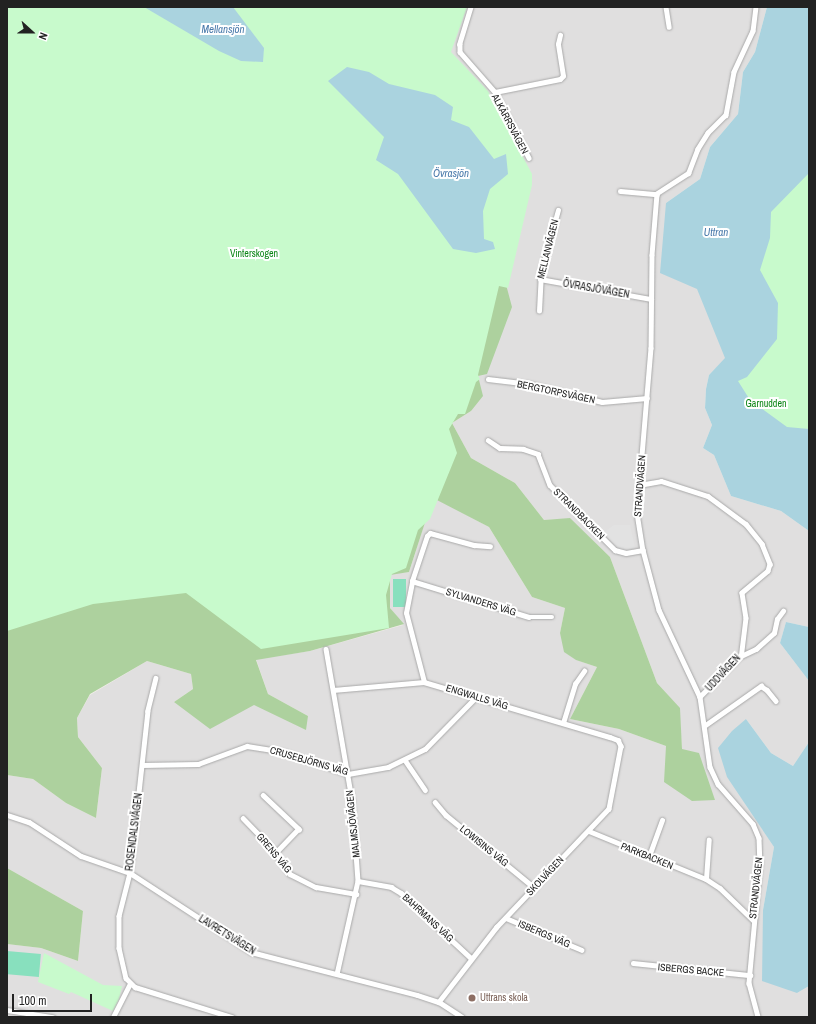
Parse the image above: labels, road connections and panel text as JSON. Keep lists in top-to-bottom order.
{
  "streets": {
    "street": [
      "ALKÄRRSVÄGEN",
      "MELLANVÄGEN",
      "ÖVRASJÖVÄGEN",
      "BERGTORPSVÄGEN",
      "STRANDVÄGEN",
      "STRANDBACKEN",
      "SYLVANDERS VÄG",
      "UDDVÄGEN",
      "ENGWALLS VÄG",
      "CRUSEBJÖRNS VÄG",
      "MALMSJÖVÄGEN",
      "ROSENDALSVÄGEN",
      "LOWISINS VÄG",
      "GRENS VÄG",
      "PARKBACKEN",
      "SKOLVÄGEN",
      "BAHRMANS VÄG",
      "ISBERGS VÄG",
      "LAVRETSVÄGEN",
      "ISBERGS BACKE"
    ]
  },
  "crossings": [
    ["MELLANVÄGEN", "ÖVRASJÖVÄGEN"],
    ["ÖVRASJÖVÄGEN", "STRANDVÄGEN"],
    ["BERGTORPSVÄGEN", "STRANDVÄGEN"],
    ["STRANDVÄGEN", "STRANDBACKEN"],
    ["STRANDVÄGEN", "UDDVÄGEN"],
    ["STRANDVÄGEN", "PARKBACKEN"],
    ["STRANDVÄGEN", "ISBERGS BACKE"],
    ["ENGWALLS VÄG", "CRUSEBJÖRNS VÄG"],
    ["ENGWALLS VÄG", "MALMSJÖVÄGEN"],
    ["ENGWALLS VÄG", "SKOLVÄGEN"],
    ["CRUSEBJÖRNS VÄG", "MALMSJÖVÄGEN"],
    ["CRUSEBJÖRNS VÄG", "ROSENDALSVÄGEN"],
    ["MALMSJÖVÄGEN", "GRENS VÄG"],
    ["MALMSJÖVÄGEN", "BAHRMANS VÄG"],
    ["MALMSJÖVÄGEN", "LAVRETSVÄGEN"],
    ["ROSENDALSVÄGEN", "LAVRETSVÄGEN"],
    ["LOWISINS VÄG", "SKOLVÄGEN"],
    ["PARKBACKEN", "SKOLVÄGEN"],
    ["SKOLVÄGEN", "BAHRMANS VÄG"],
    ["SKOLVÄGEN", "ISBERGS VÄG"],
    ["SKOLVÄGEN", "LAVRETSVÄGEN"]
  ],
  "water": ["Mellansjön", "Övrasjön", "Uttran"],
  "parks": ["Vinterskogen", "Garnudden"],
  "places": ["Uttrans skola"],
  "scale_bar": "100 m",
  "north": "right"
}
